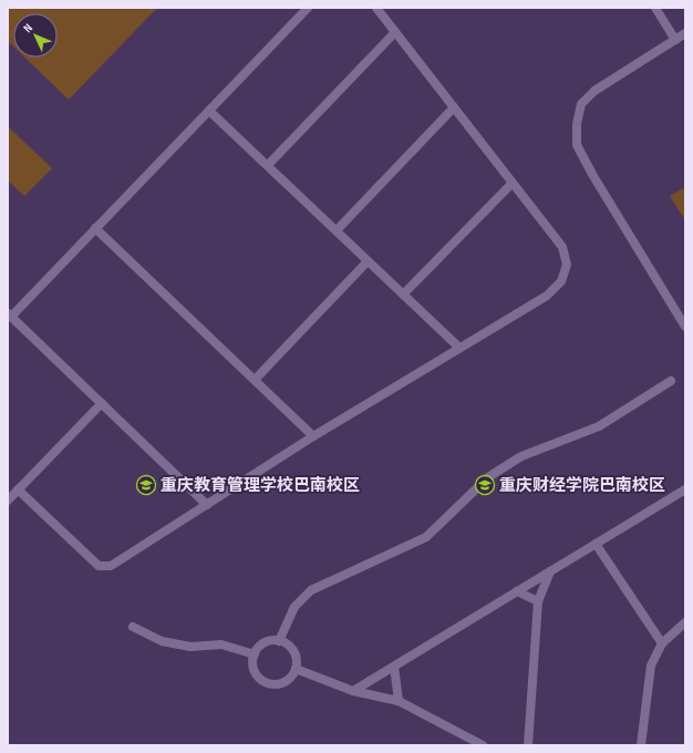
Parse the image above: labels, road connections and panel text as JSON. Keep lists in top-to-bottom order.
{
  "places": {
    "school or university": ["重庆教育管理学校巴南校区", "重庆财经学院巴南校区"]
  },
  "north": "top left"
}
